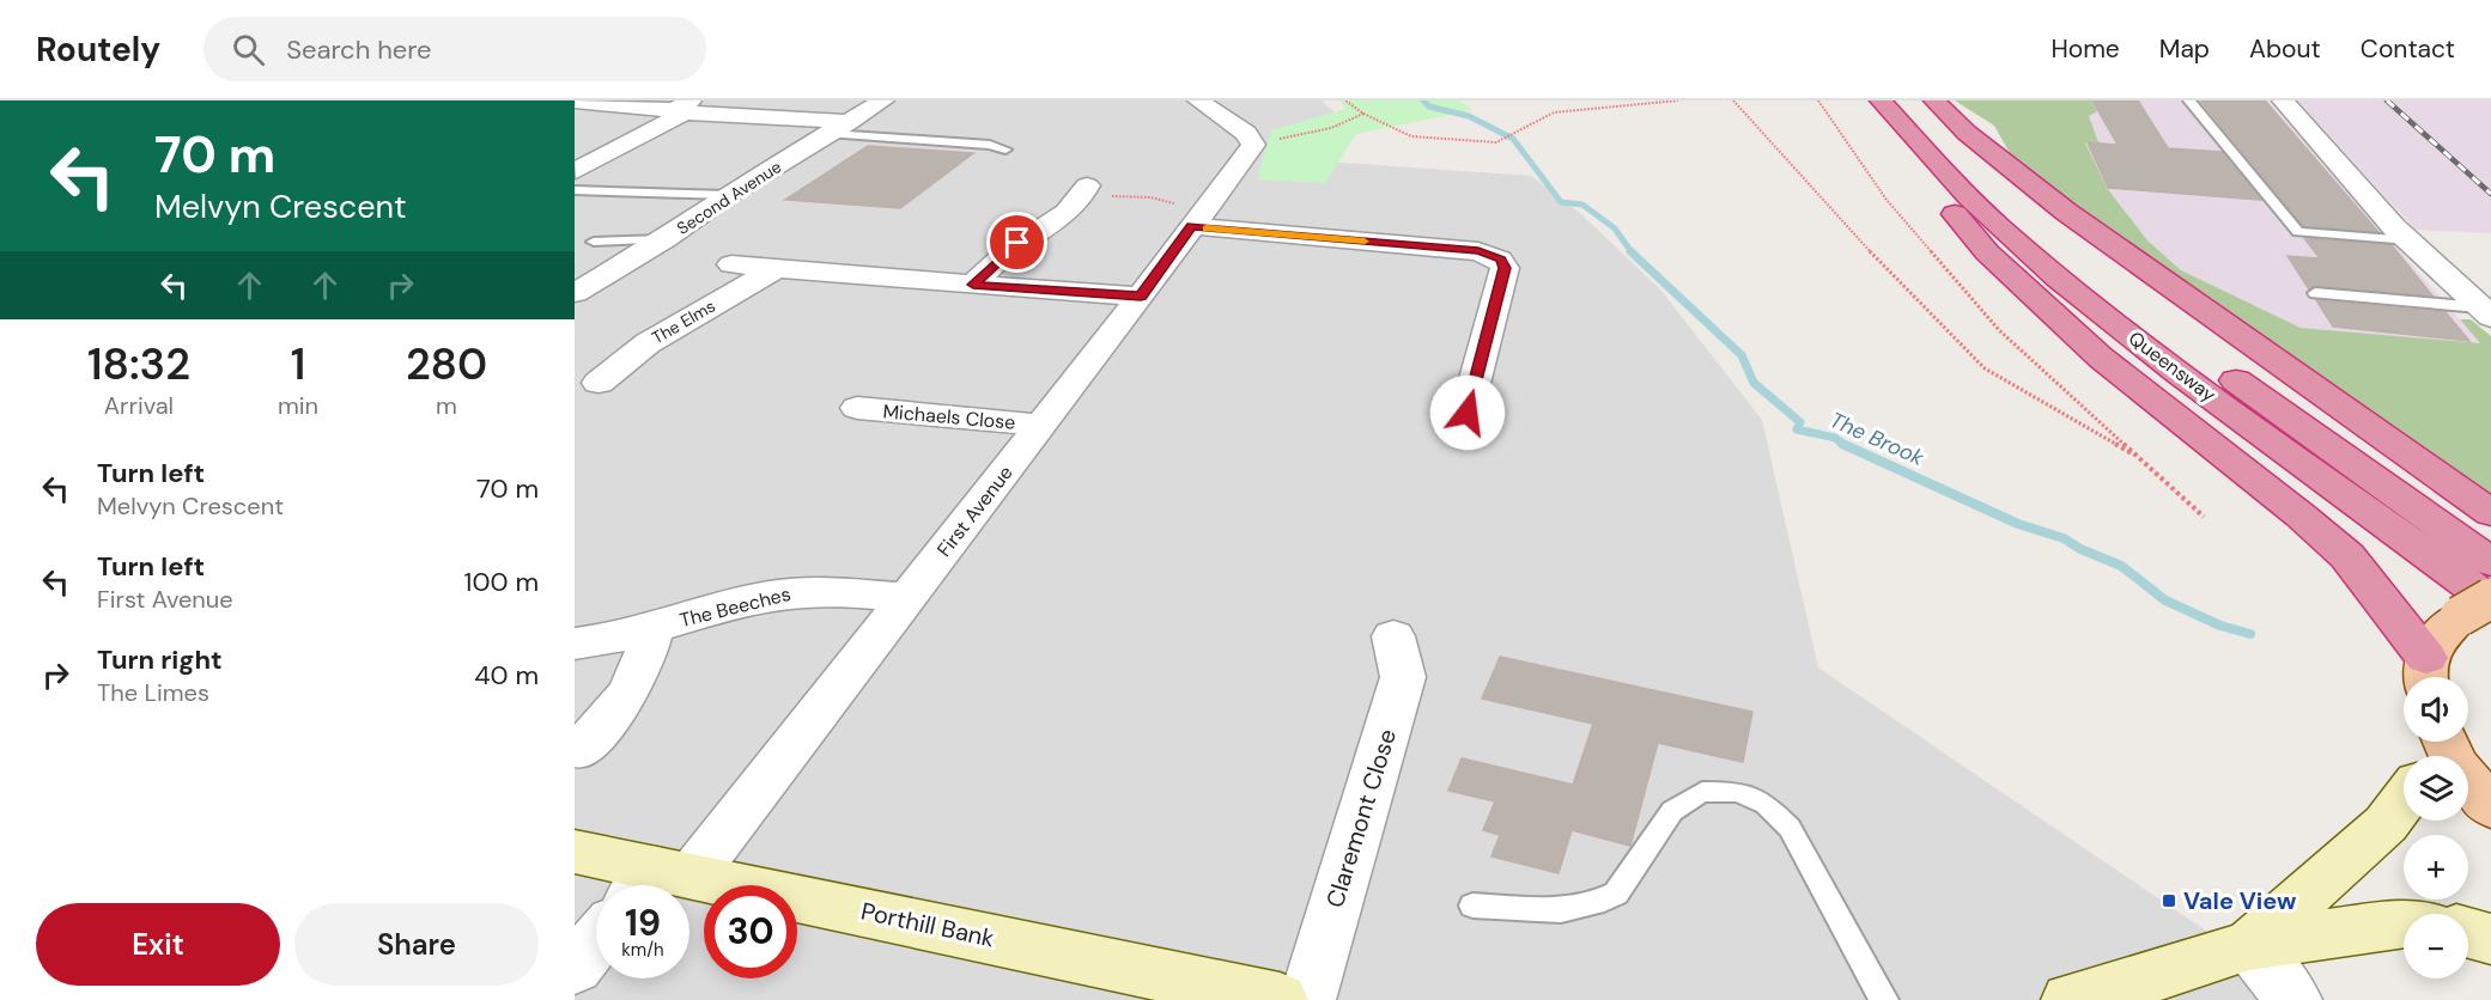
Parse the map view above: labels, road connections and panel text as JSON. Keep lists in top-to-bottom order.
{
  "streets": {
    "highway": ["Queensway"],
    "main road": ["Porthill Bank"],
    "street": [
      "Second Avenue",
      "The Elms",
      "Michaels Close",
      "First Avenue",
      "The Beeches",
      "Claremont Close"
    ]
  },
  "crossings": [
    ["Michaels Close", "First Avenue"],
    ["First Avenue", "The Beeches"],
    ["First Avenue", "Porthill Bank"]
  ],
  "water": ["The Brook"],
  "places": {
    "transit": ["Vale View"]
  },
  "page": {
    "header": "Routely",
    "search": "Search here",
    "nav": [
      "Home",
      "Map",
      "About",
      "Contact"
    ],
    "turn": ["70 m", "Melvyn Crescent"],
    "eta": [
      "18:32",
      "Arrival",
      "1",
      "min",
      "280",
      "m"
    ],
    "list": [
      {
        "name": "Turn left",
        "note": "Melvyn Crescent",
        "value": "70 m"
      },
      {
        "name": "Turn left",
        "note": "First Avenue",
        "value": "100 m"
      },
      {
        "name": "Turn right",
        "note": "The Limes",
        "value": "40 m"
      }
    ],
    "map_buttons": ["+", "−"],
    "speed": "19 km/h",
    "limit": "30",
    "buttons": ["Exit", "Share"]
  }
}
